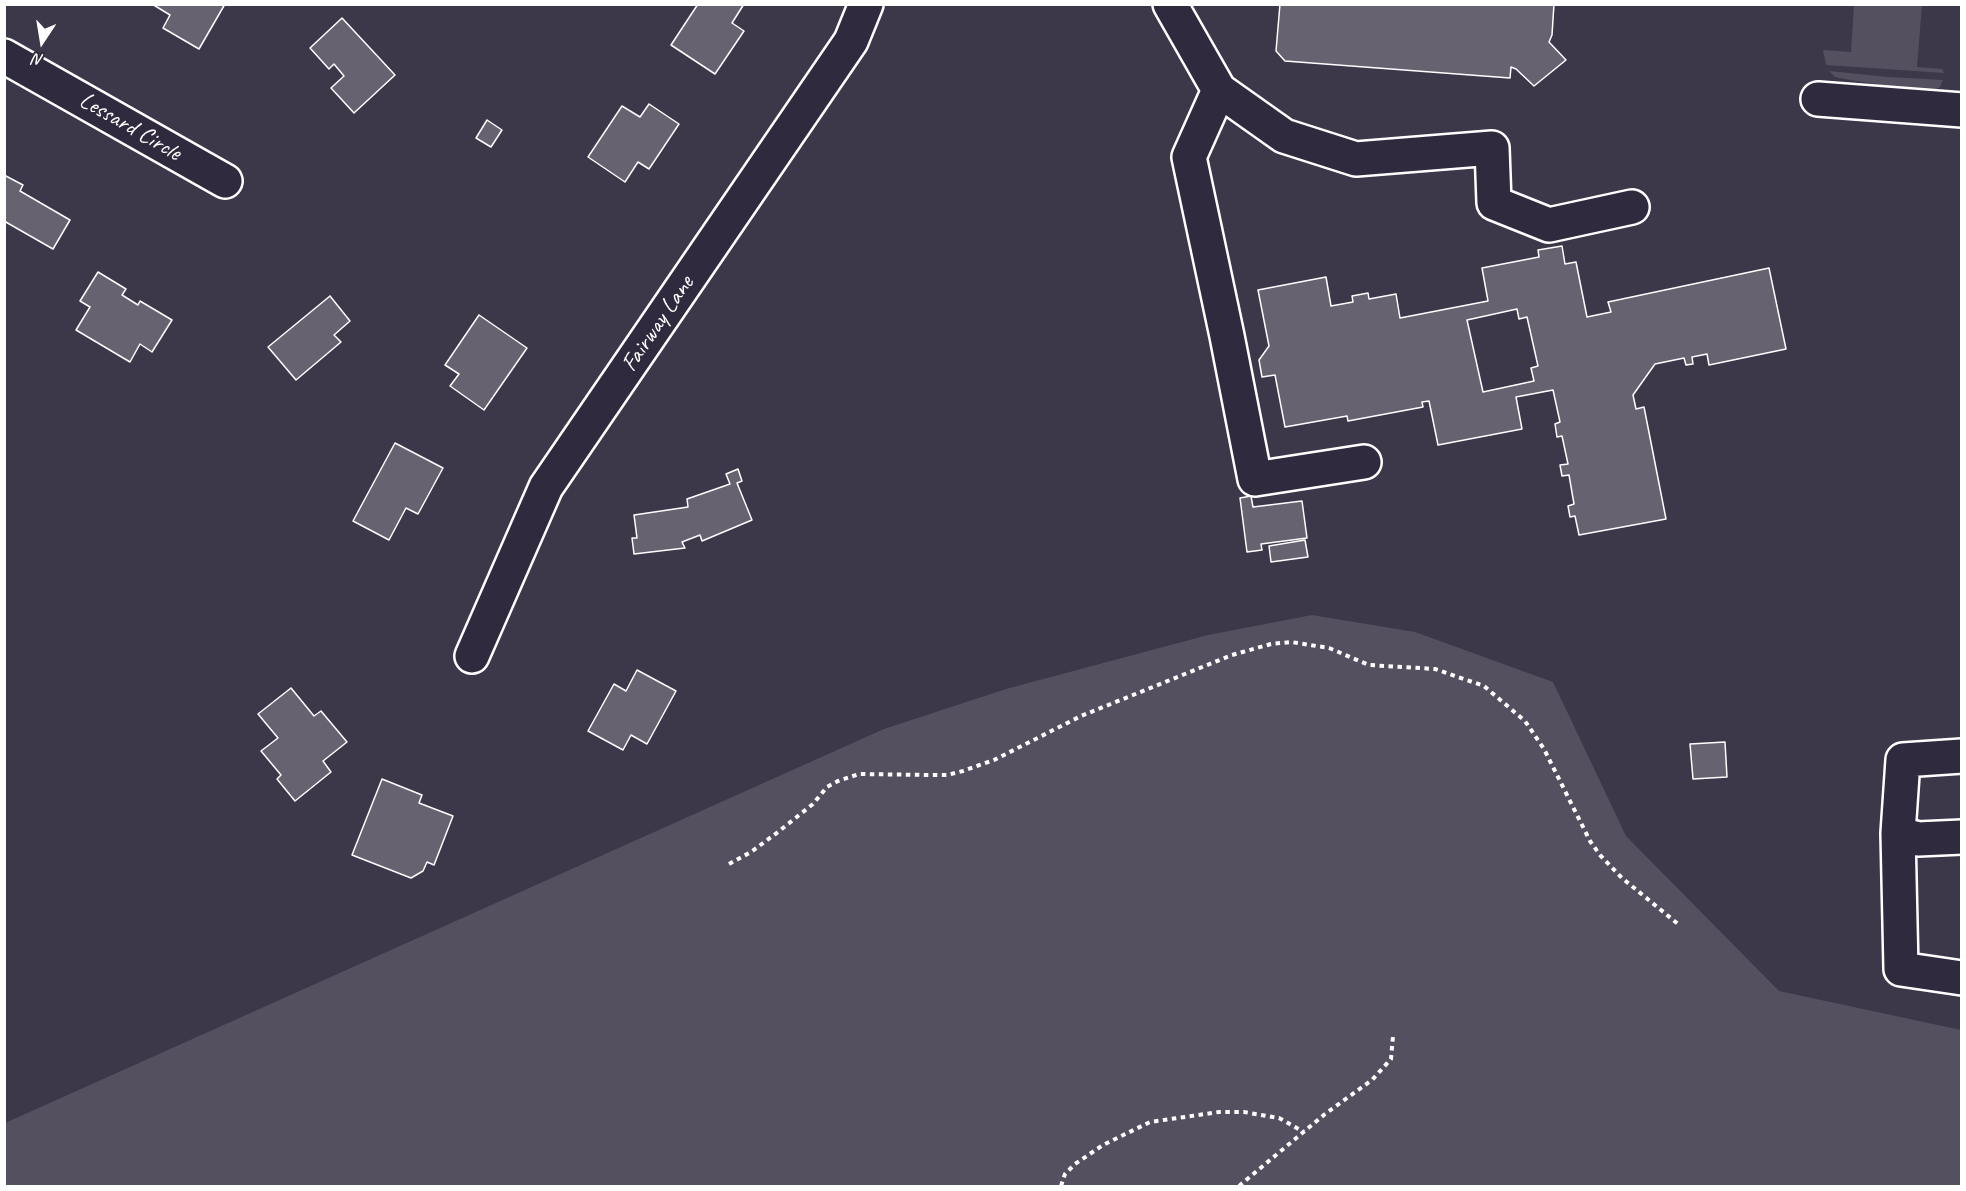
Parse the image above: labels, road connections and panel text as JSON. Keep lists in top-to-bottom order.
{
  "streets": {
    "street": ["Lessard Circle", "Fairway Lane"]
  },
  "north": "bottom"
}
